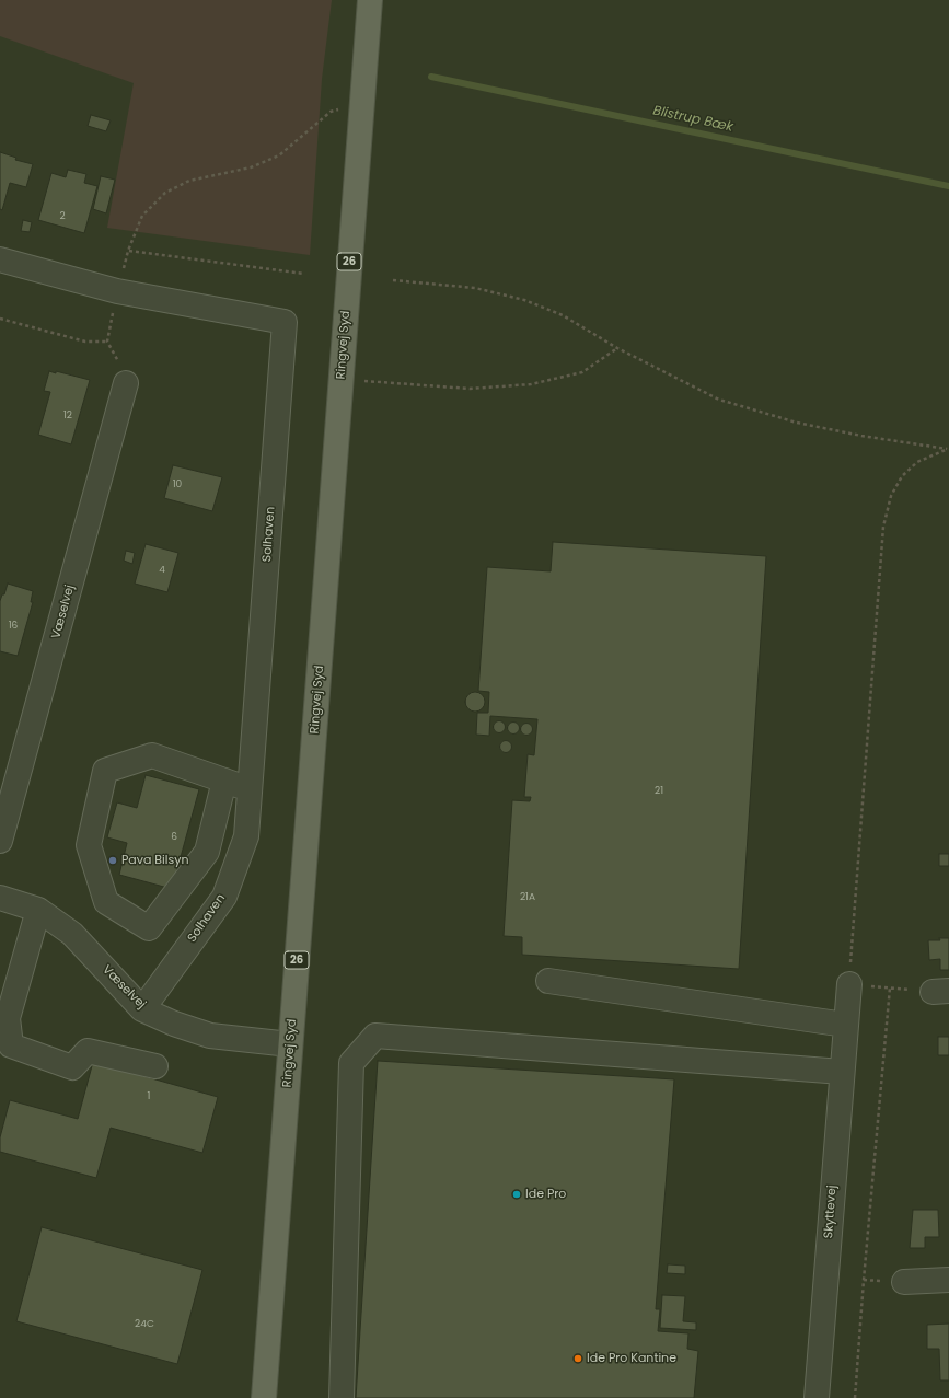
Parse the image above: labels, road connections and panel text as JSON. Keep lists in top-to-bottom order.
{
  "streets": {
    "main road": ["26", "Ringvej Syd"],
    "street": ["Solhaven", "Væselvej", "Skyttevej"]
  },
  "crossings": [
    ["Ringvej Syd", "Væselvej"],
    ["Solhaven", "Væselvej"]
  ],
  "water": ["Blistrup Bæk"],
  "places": ["Pava Bilsyn", "Ide Pro", "Ide Pro Kantine"],
  "house_numbers": [
    "2",
    "12",
    "10",
    "4",
    "16",
    "21",
    "6",
    "21A",
    "1",
    "24C"
  ]
}
